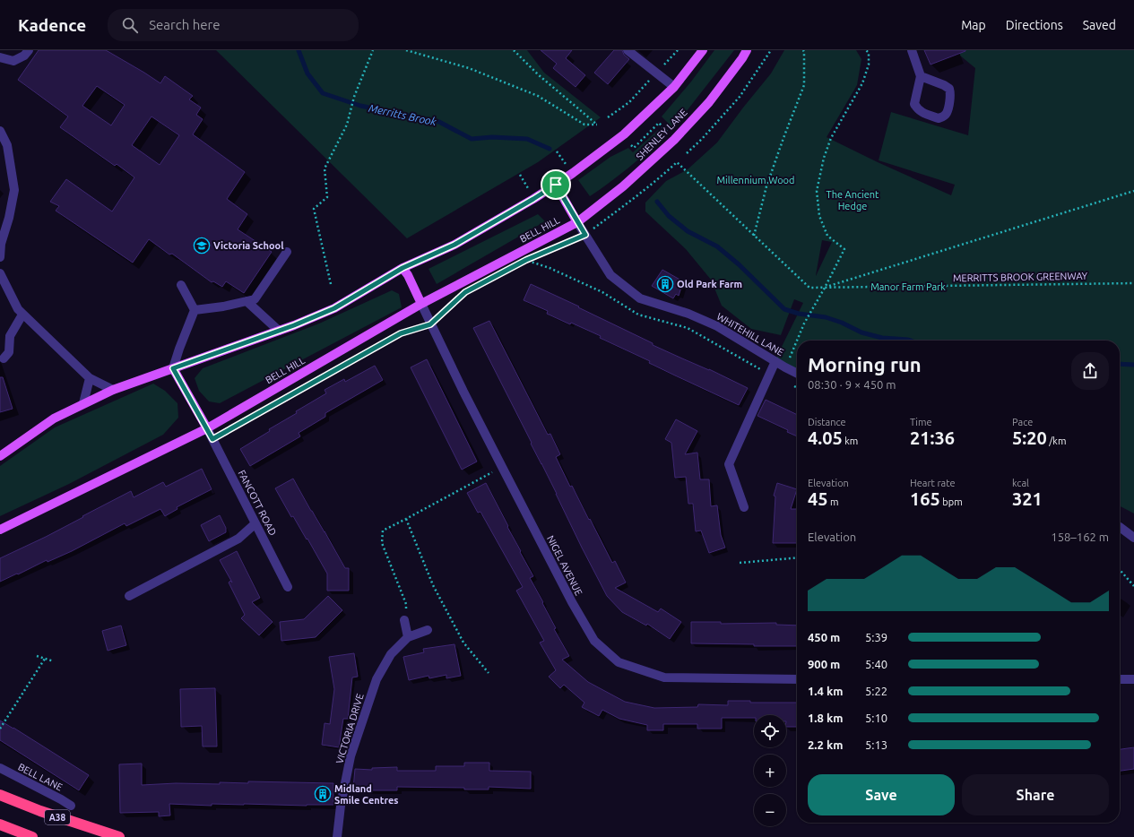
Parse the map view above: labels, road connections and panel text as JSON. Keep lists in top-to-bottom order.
{
  "streets": {
    "highway": ["A38"],
    "main road": ["SHENLEY LANE", "BELL HILL"],
    "street": [
      "WHITEHILL LANE",
      "FANCOTT ROAD",
      "NIGEL AVENUE",
      "VICTORIA DRIVE",
      "BELL LANE"
    ],
    "path": ["MERRITTS BROOK GREENWAY"]
  },
  "crossings": [
    ["SHENLEY LANE", "BELL HILL"],
    ["SHENLEY LANE", "WHITEHILL LANE"],
    ["BELL HILL", "WHITEHILL LANE"],
    ["BELL HILL", "FANCOTT ROAD"],
    ["BELL HILL", "NIGEL AVENUE"],
    ["MERRITTS BROOK GREENWAY", "WHITEHILL LANE"]
  ],
  "water": ["Merritts Brook"],
  "parks": ["Millennium Wood", "The Ancient Hedge", "Manor Farm Park"],
  "places": {
    "school or university": ["Victoria School"],
    "building": ["Old Park Farm", "Midland Smile Centres"]
  },
  "page": {
    "header": "Kadence",
    "search": "Search here",
    "nav": ["Map", "Directions", "Saved"],
    "heading": ["Morning run", "08:30 · 9 × 450 m"],
    "stats": [
      ["Distance", "4.05 km"],
      ["Time", "21:36"],
      ["Pace", "5:20 /km"],
      ["Elevation", "45 m"],
      ["Heart rate", "165 bpm"],
      ["kcal", "321"]
    ],
    "chart": ["Elevation", "158–162 m"],
    "list": [
      {
        "name": "450 m",
        "note": "5:39"
      },
      {
        "name": "900 m",
        "note": "5:40"
      },
      {
        "name": "1.4 km",
        "note": "5:22"
      },
      {
        "name": "1.8 km",
        "note": "5:10"
      },
      {
        "name": "2.2 km",
        "note": "5:13"
      }
    ],
    "map_buttons": ["+", "−"],
    "buttons": ["Save", "Share"]
  }
}
